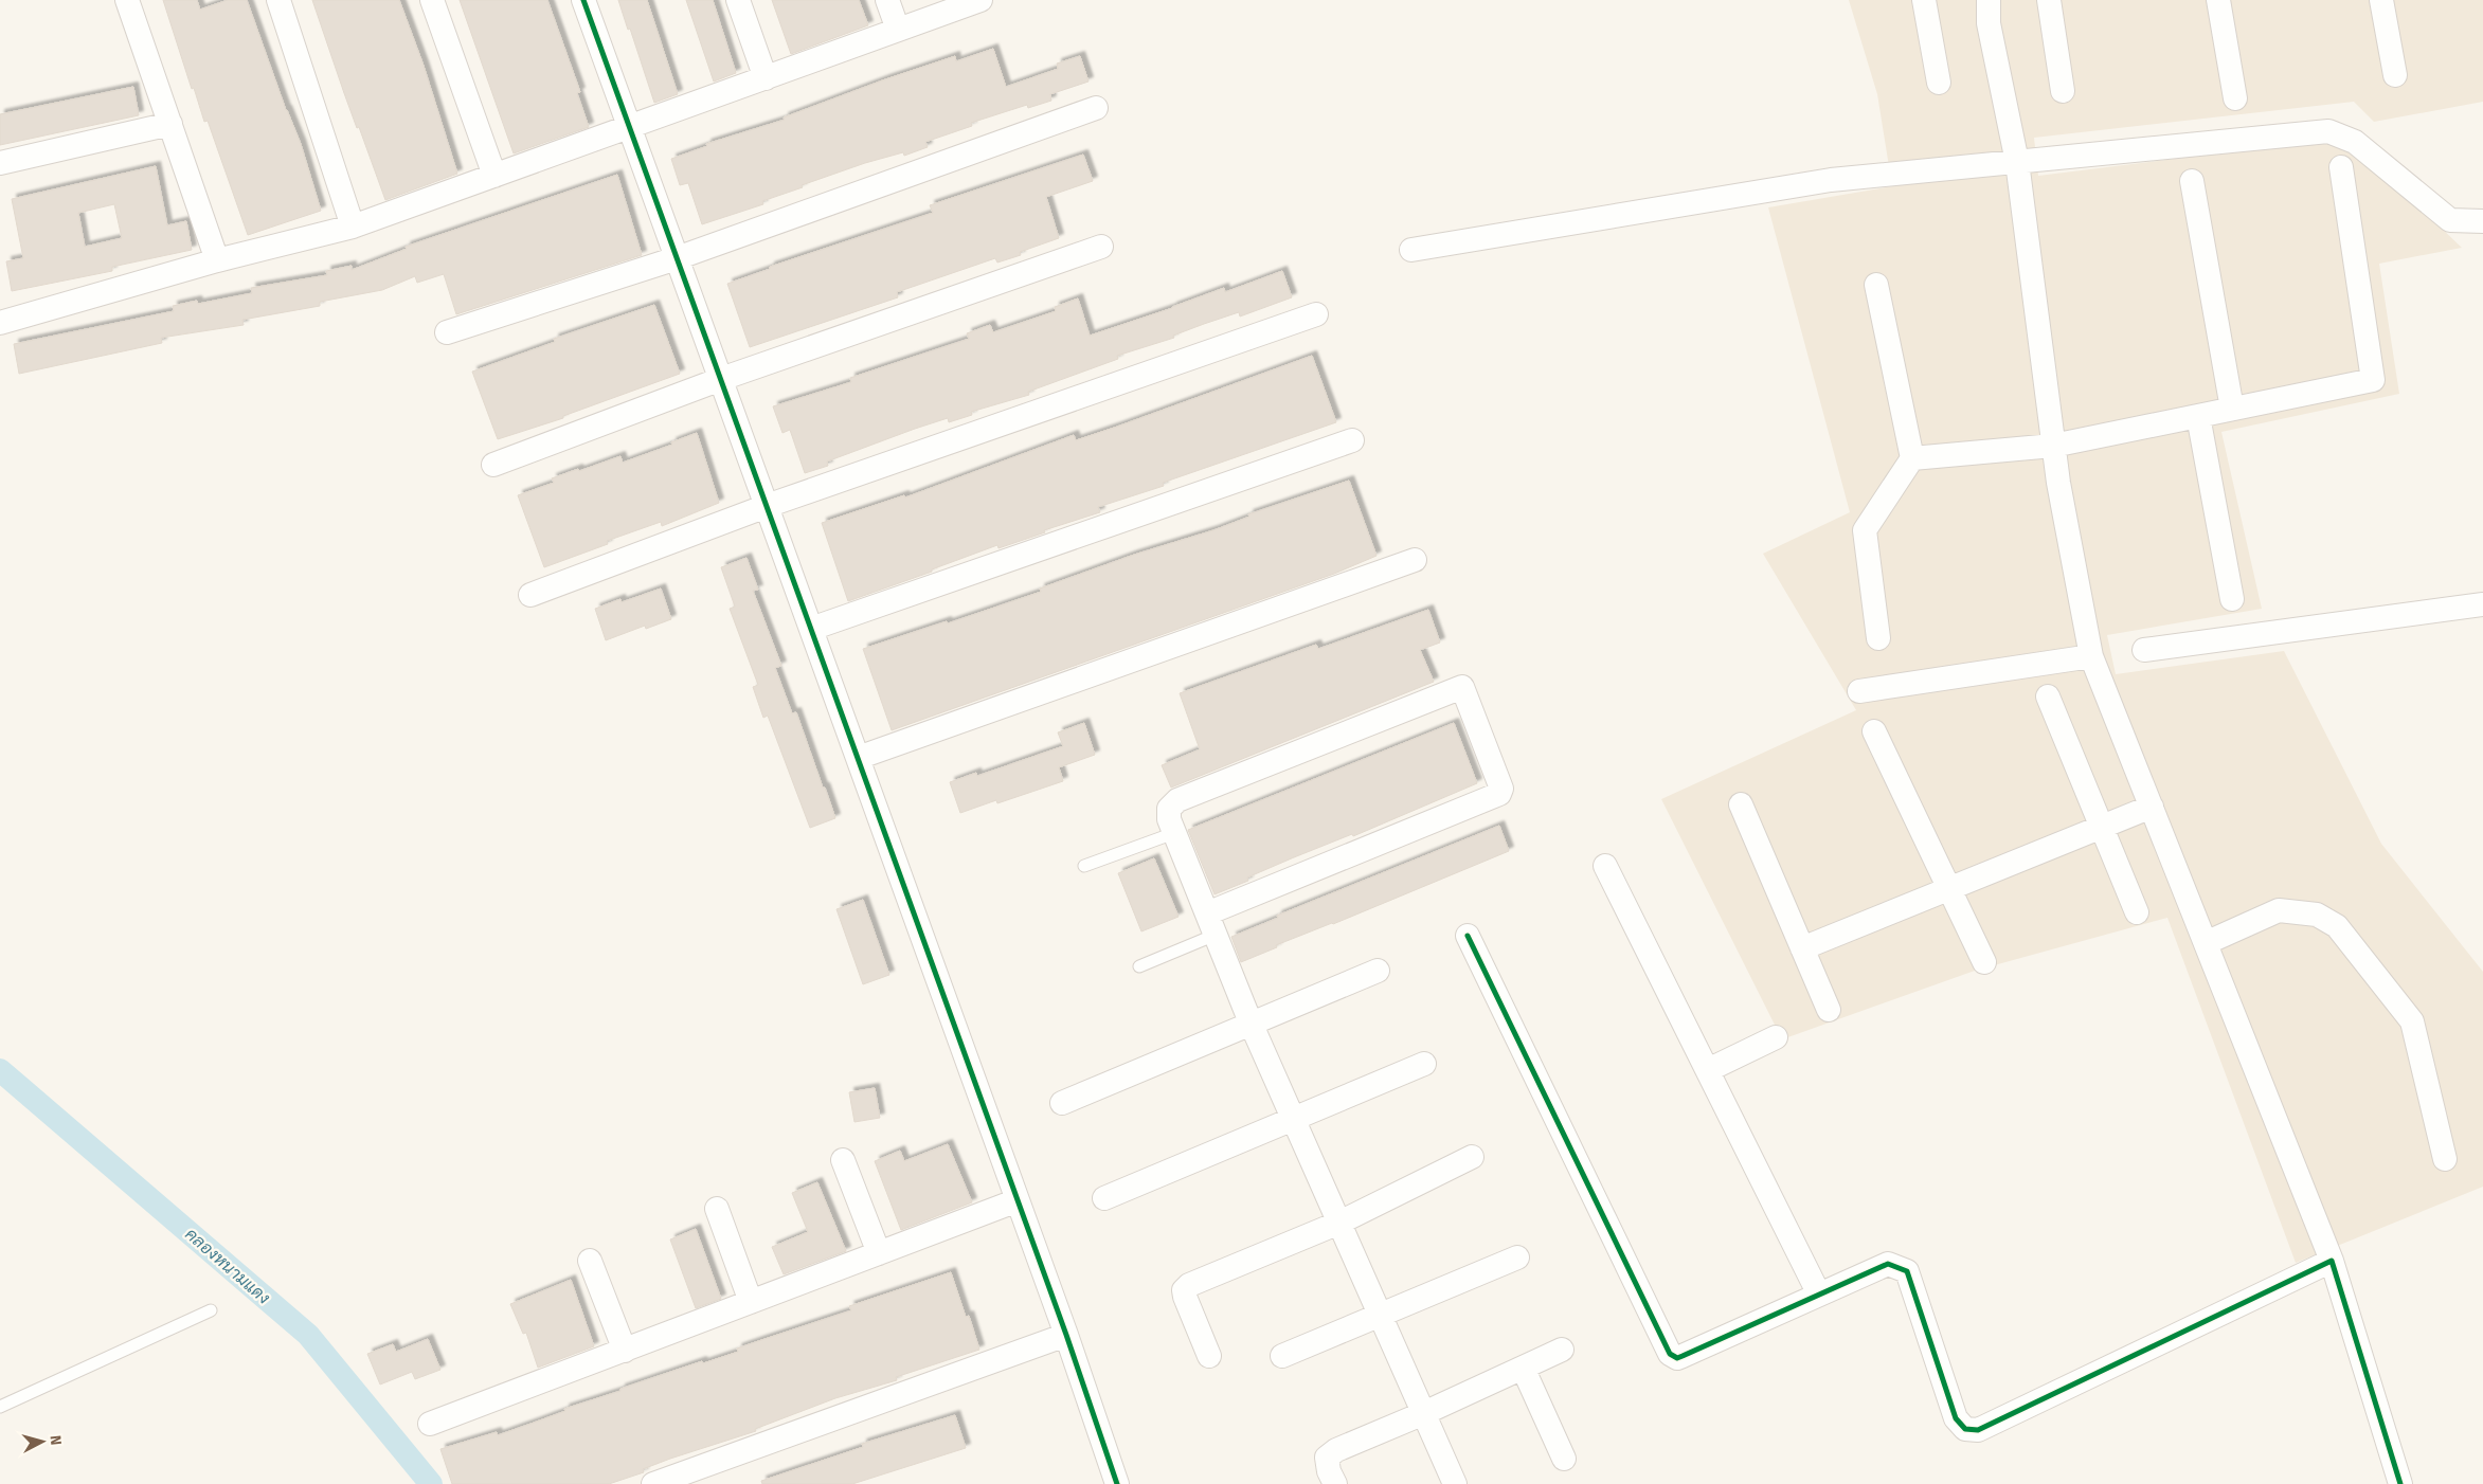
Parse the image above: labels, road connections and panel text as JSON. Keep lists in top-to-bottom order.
{
  "water": ["คลองหนามแดง"],
  "north": "right"
}
